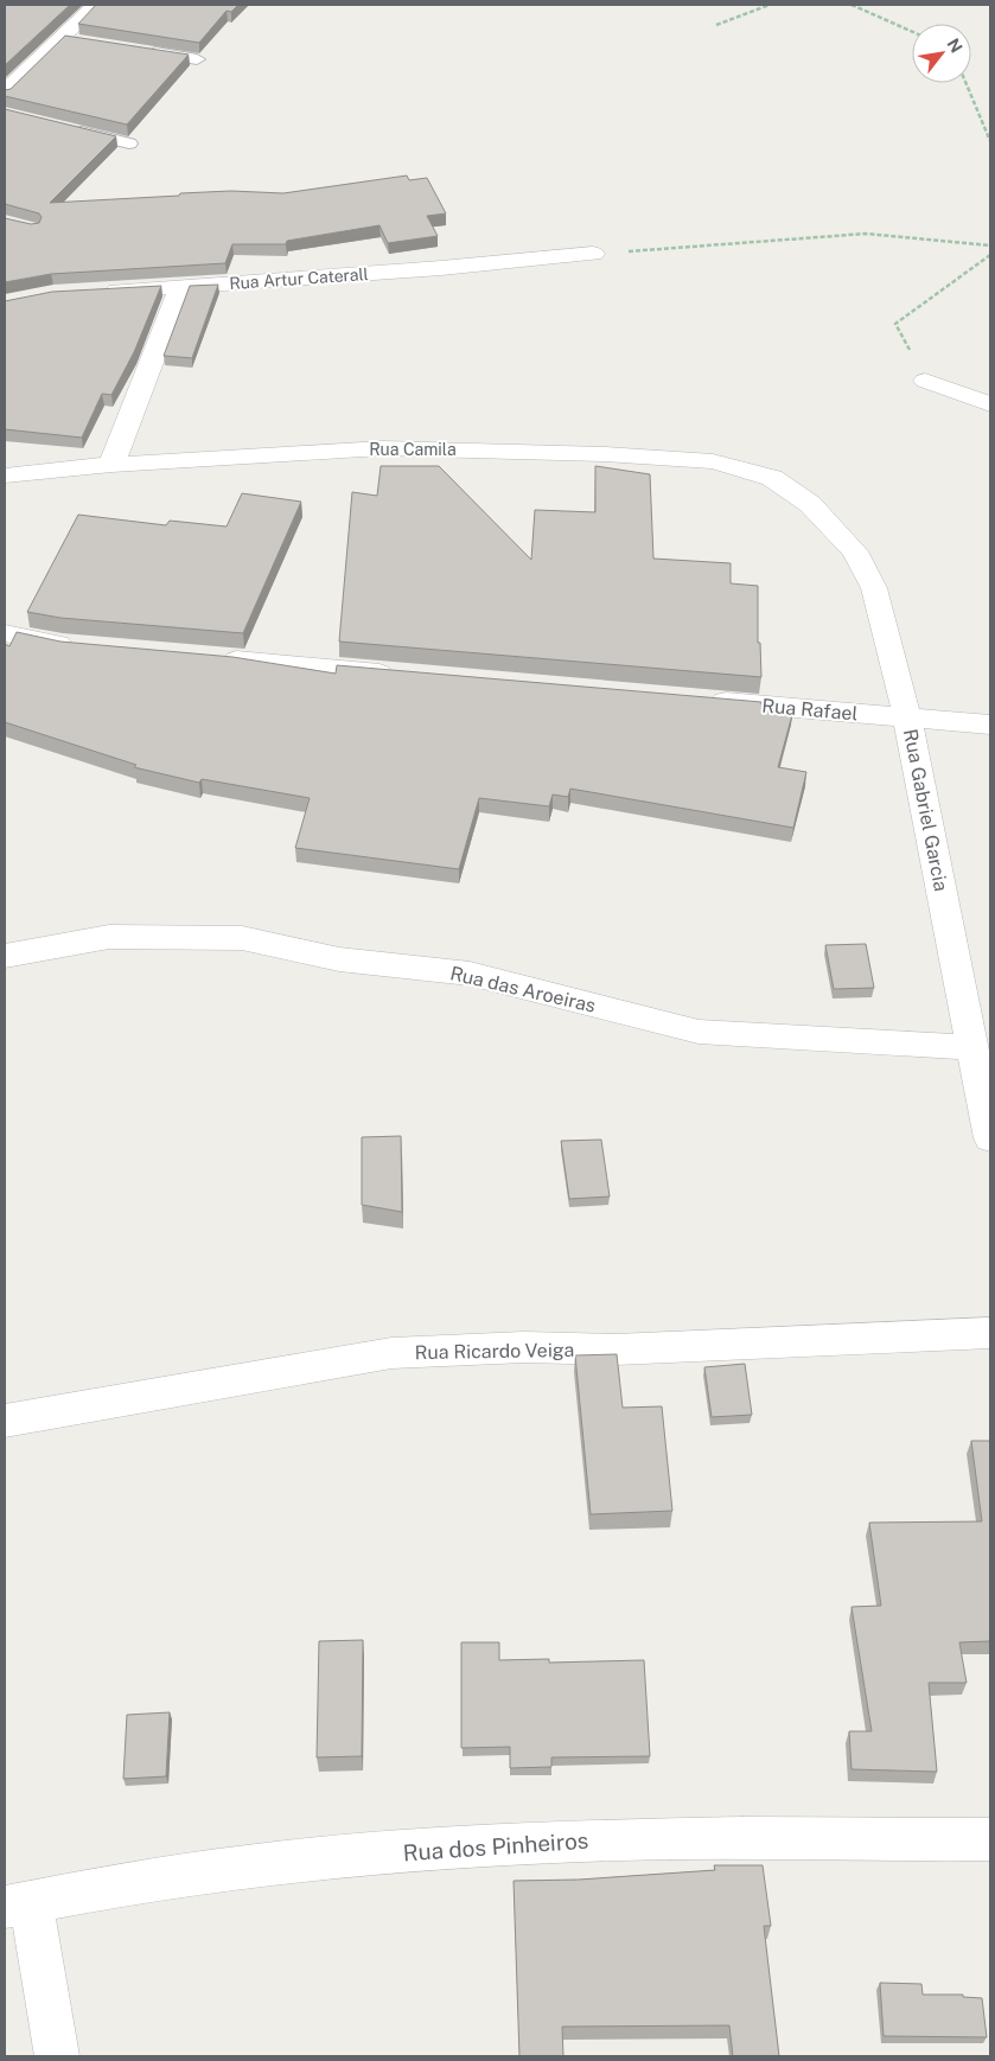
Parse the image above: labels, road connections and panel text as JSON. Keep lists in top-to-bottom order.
{
  "streets": {
    "street": [
      "Rua Artur Caterall",
      "Rua Camila",
      "Rua Rafael",
      "Rua Gabriel Garcia",
      "Rua das Aroeiras",
      "Rua Ricardo Veiga",
      "Rua dos Pinheiros"
    ]
  },
  "crossings": [
    ["Rua Camila", "Rua Gabriel Garcia"],
    ["Rua Rafael", "Rua Gabriel Garcia"],
    ["Rua Gabriel Garcia", "Rua das Aroeiras"]
  ],
  "north": "top right"
}
